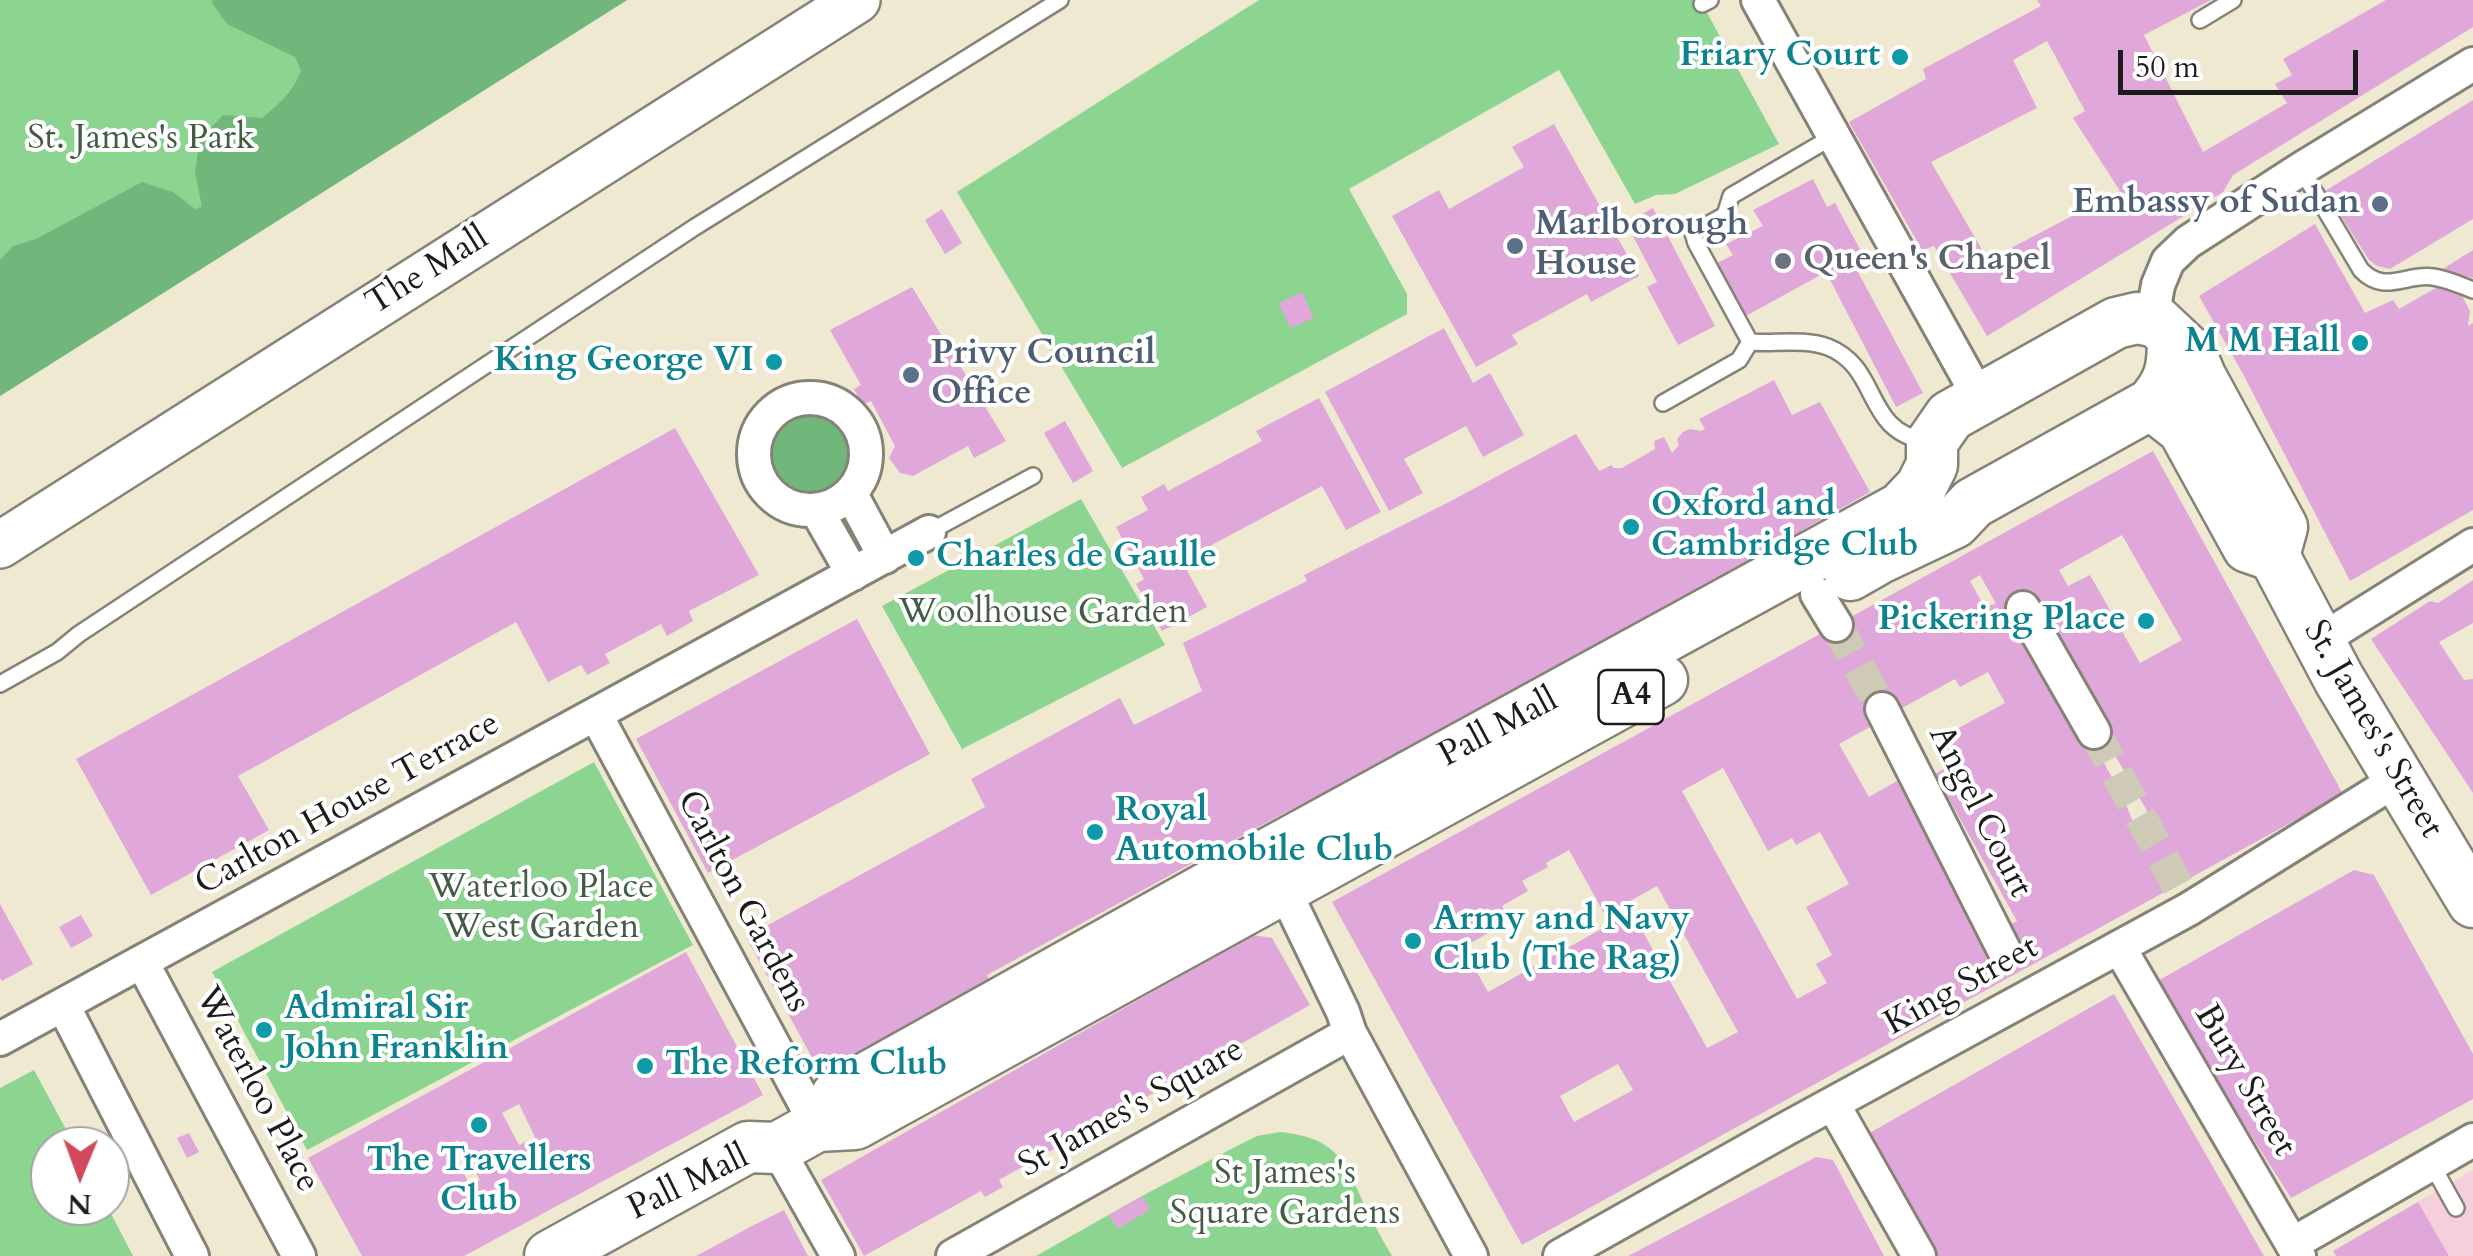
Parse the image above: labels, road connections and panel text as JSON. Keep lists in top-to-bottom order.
{
  "streets": {
    "main road": ["A4", "Pall Mall", "St. James's Street"],
    "street": [
      "The Mall",
      "Carlton House Terrace",
      "Angel Court",
      "Carlton Gardens",
      "King Street",
      "Bury Street",
      "Waterloo Place",
      "St James's Square"
    ]
  },
  "crossings": [
    ["Pall Mall", "St. James's Street"],
    ["Pall Mall", "Carlton Gardens"],
    ["St. James's Street", "King Street"],
    ["Carlton House Terrace", "Carlton Gardens"],
    ["Carlton House Terrace", "Waterloo Place"],
    ["Angel Court", "King Street"],
    ["King Street", "Bury Street"]
  ],
  "parks": [
    "St. James's Park",
    "Woolhouse Garden",
    "Waterloo Place West Garden",
    "St James's Square Gardens"
  ],
  "places": [
    "Friary Court",
    "Embassy of Sudan",
    "Marlborough House",
    "Queen's Chapel",
    "M M Hall",
    "King George VI",
    "Privy Council Office",
    "Oxford and Cambridge Club",
    "Charles de Gaulle",
    "Pickering Place",
    "Royal Automobile Club",
    "Army and Navy Club (The Rag)",
    "Admiral Sir John Franklin",
    "The Reform Club",
    "The Travellers Club"
  ],
  "scale_bar": "50 m",
  "north": "bottom"
}
